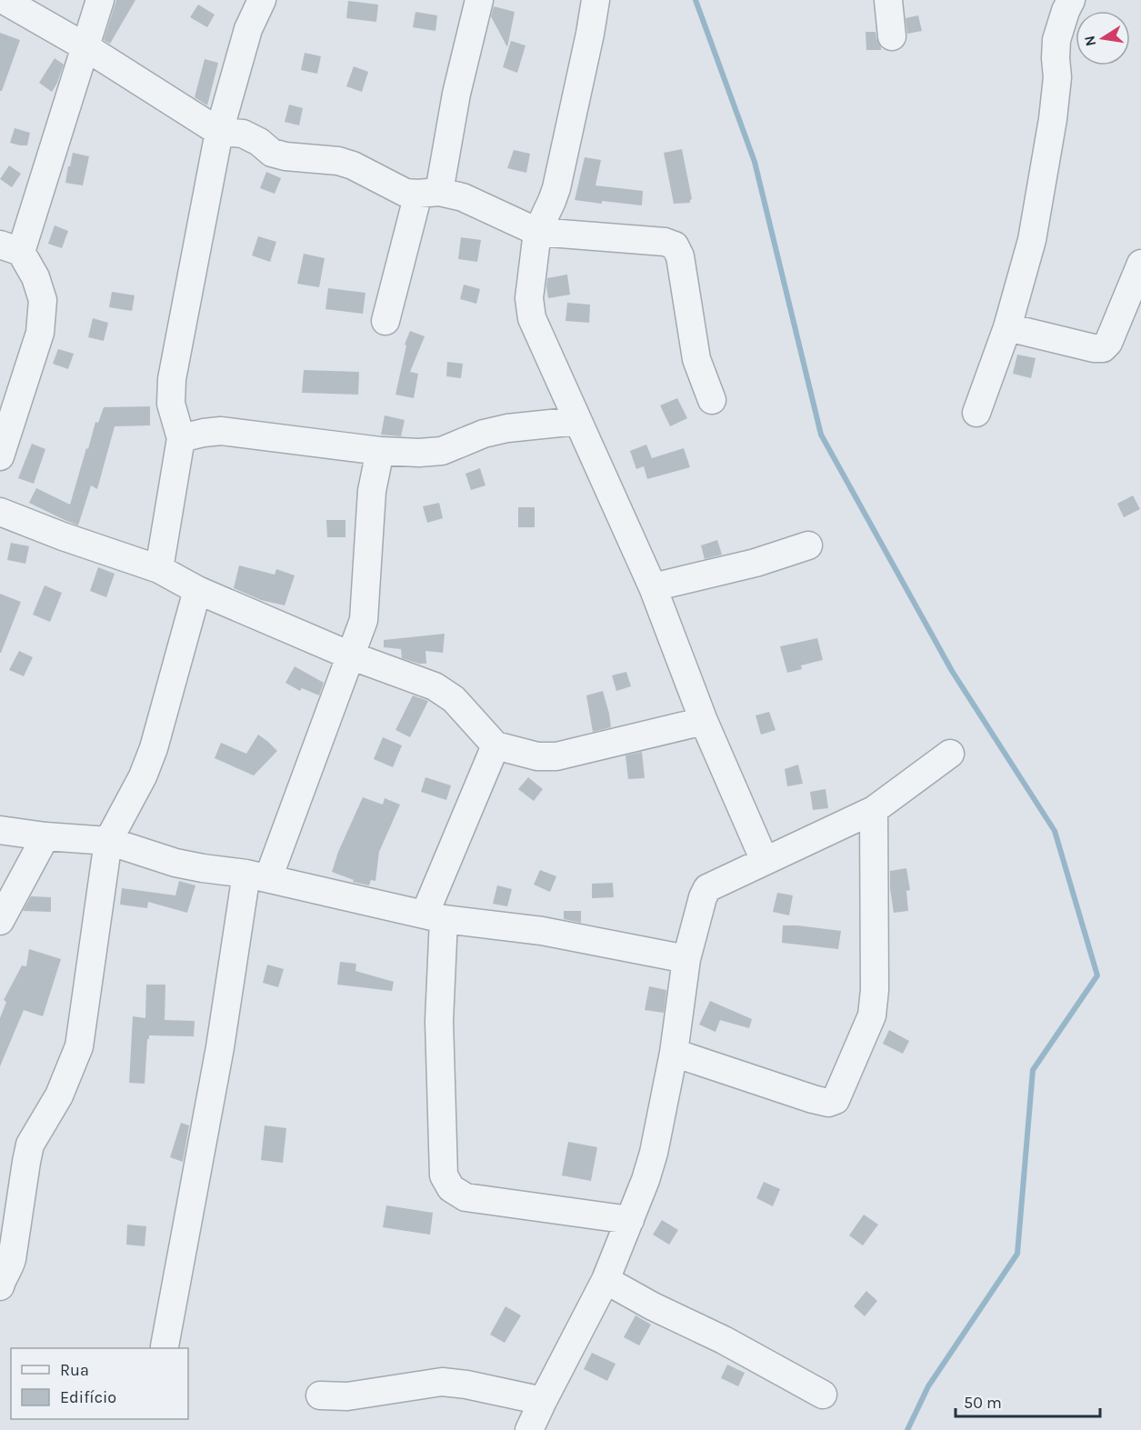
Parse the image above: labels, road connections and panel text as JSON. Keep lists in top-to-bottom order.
{
  "legend": ["Rua", "Edifício"],
  "scale_bar": "50 m",
  "north": "left"
}
